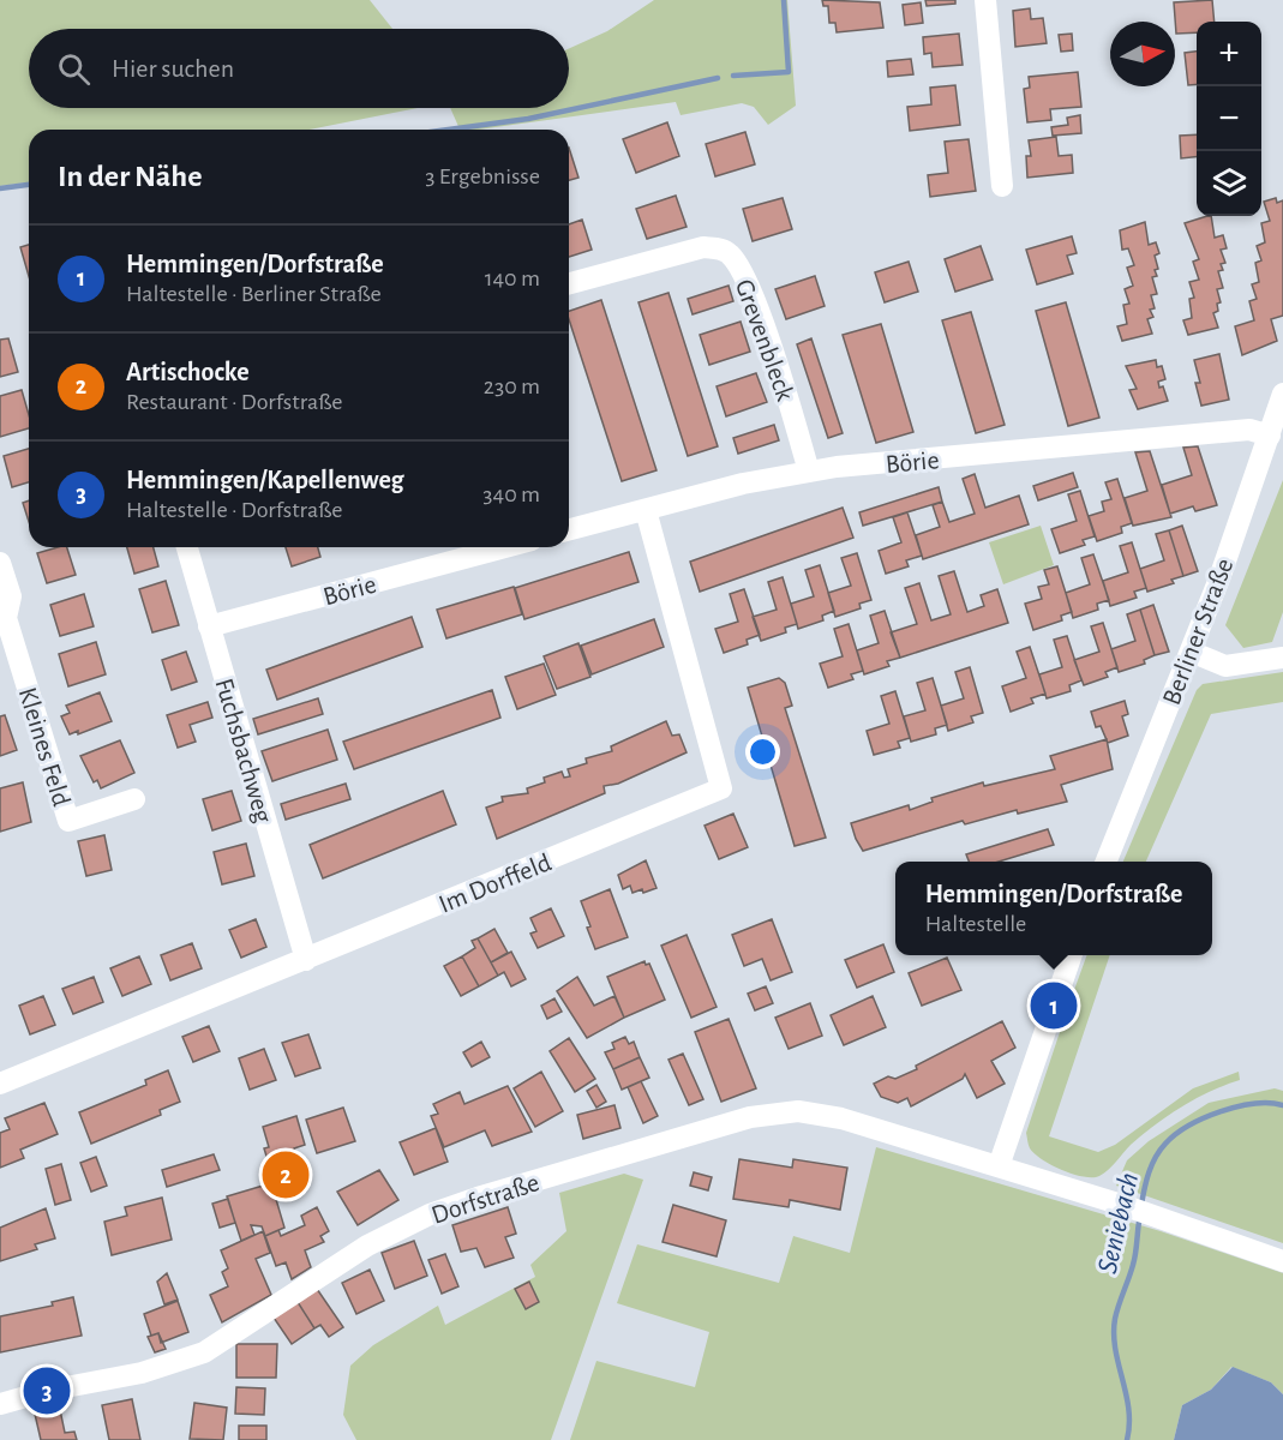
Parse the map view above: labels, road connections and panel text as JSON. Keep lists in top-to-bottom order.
{
  "streets": {
    "street": [
      "Grevenbleck",
      "Börie",
      "Berliner Straße",
      "Kleines Feld",
      "Fuchsbachweg",
      "Im Dorffeld",
      "Dorfstraße"
    ]
  },
  "crossings": [
    ["Grevenbleck", "Börie"],
    ["Börie", "Berliner Straße"],
    ["Börie", "Fuchsbachweg"],
    ["Börie", "Im Dorffeld"],
    ["Fuchsbachweg", "Im Dorffeld"]
  ],
  "water": ["Seniebach"],
  "north": "right",
  "page": {
    "map_buttons": ["+", "−"],
    "search": "Hier suchen",
    "heading": ["In der Nähe", "3 Ergebnisse"],
    "list": [
      {
        "mark": "1",
        "name": "Hemmingen/Dorfstraße",
        "note": "Haltestelle · Berliner Straße",
        "value": "140 m"
      },
      {
        "mark": "2",
        "name": "Artischocke",
        "note": "Restaurant · Dorfstraße",
        "value": "230 m"
      },
      {
        "mark": "3",
        "name": "Hemmingen/Kapellenweg",
        "note": "Haltestelle · Dorfstraße",
        "value": "340 m"
      }
    ],
    "popup": ["Hemmingen/Dorfstraße", "Haltestelle"],
    "pins": ["1", "2", "3"]
  }
}
